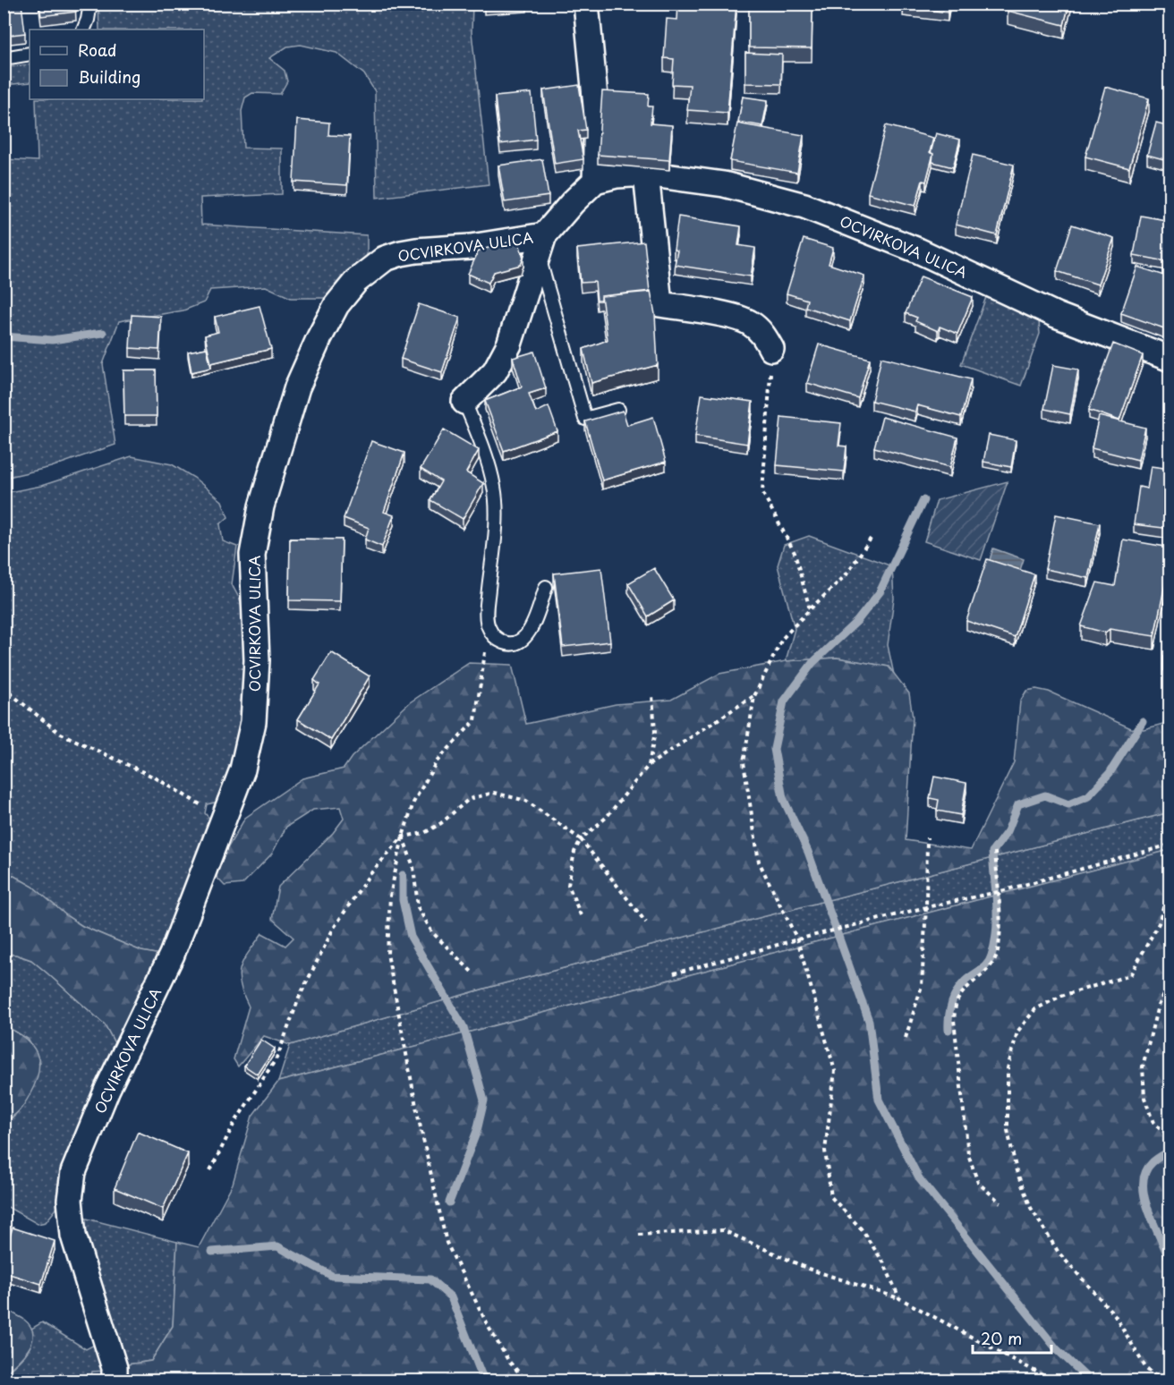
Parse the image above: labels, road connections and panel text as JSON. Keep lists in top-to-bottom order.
{
  "streets": {
    "street": ["OCVIRKOVA ULICA"]
  },
  "legend": ["Road", "Building"],
  "scale_bar": "20 m"
}
